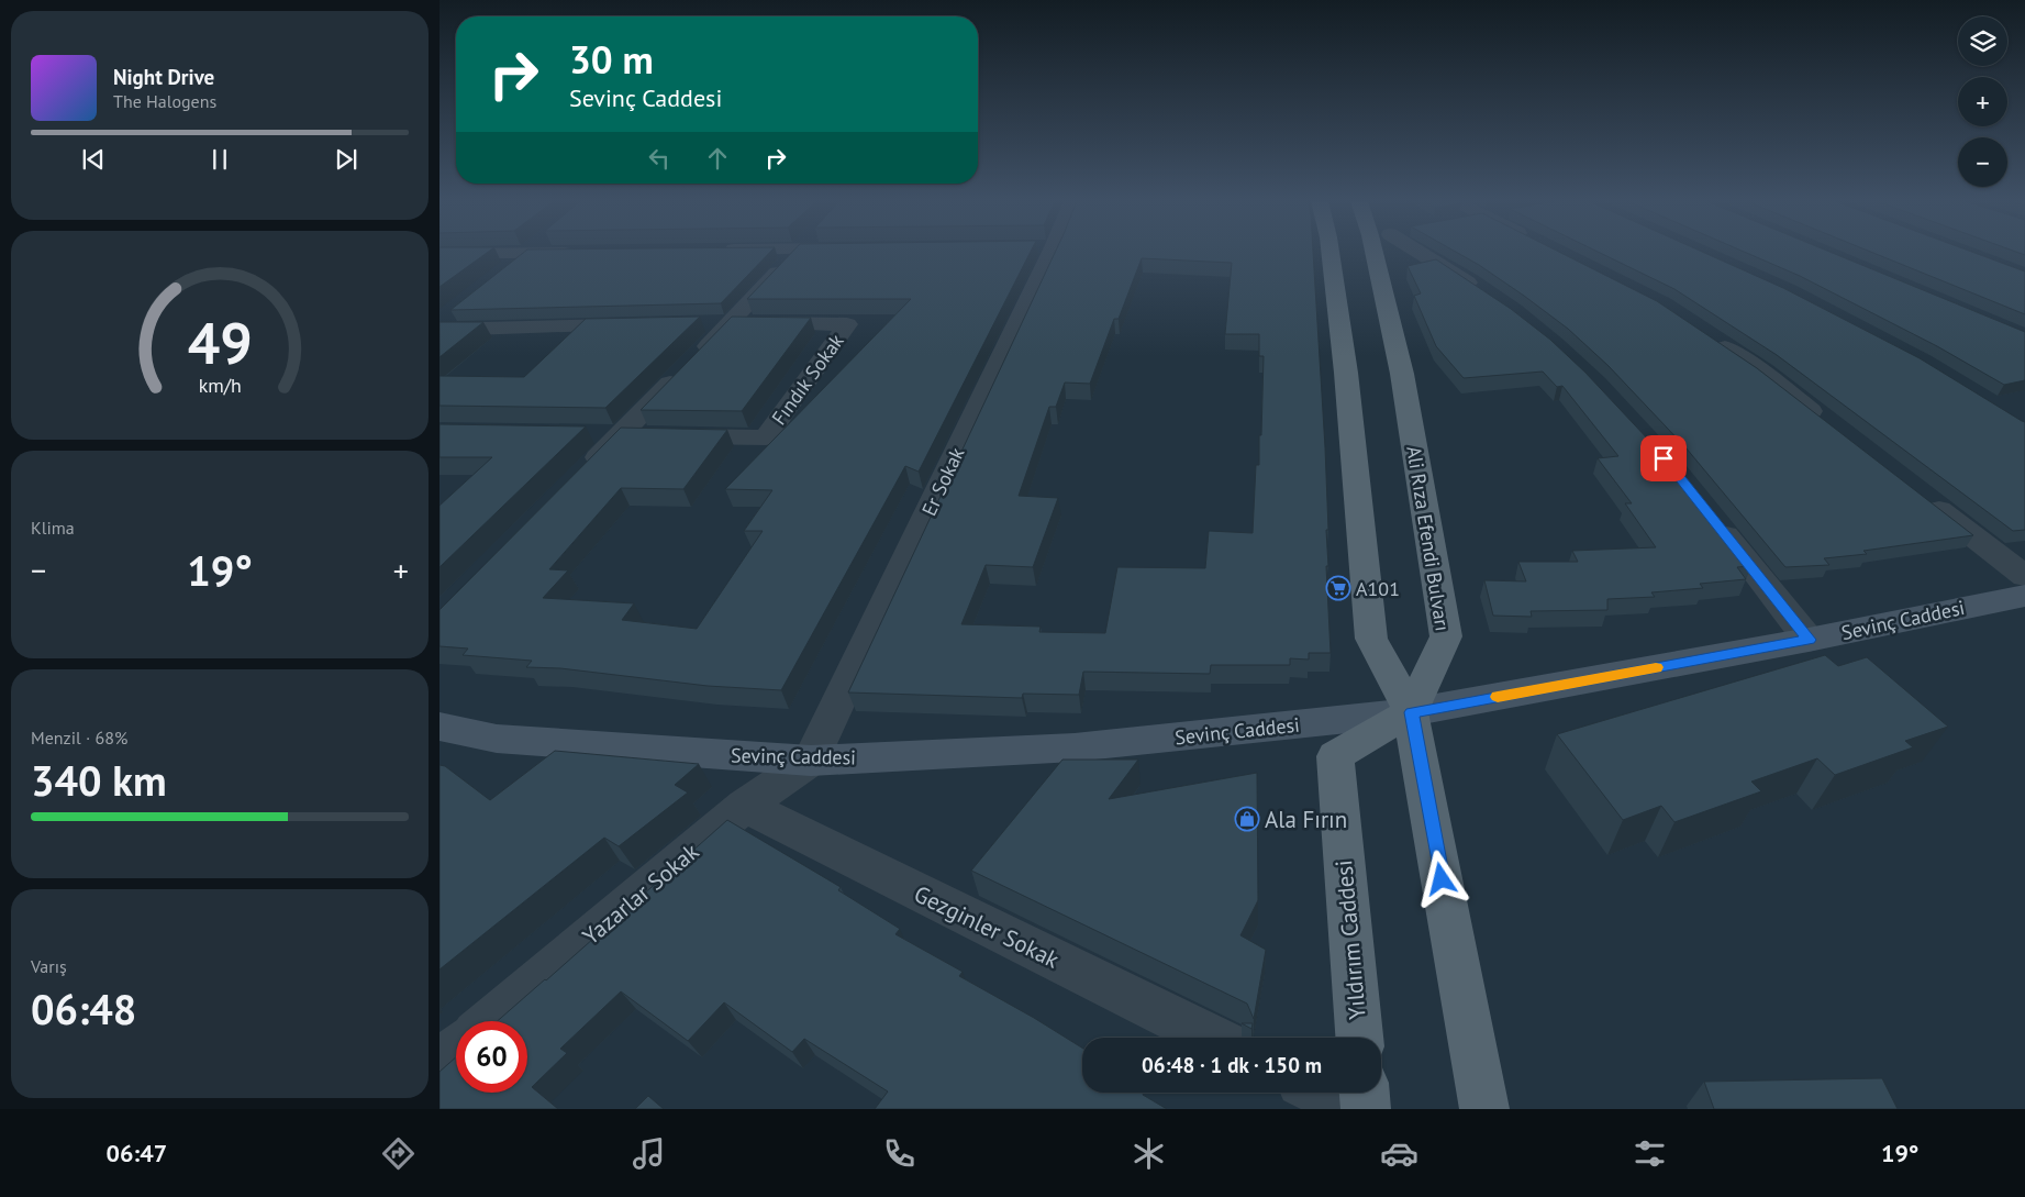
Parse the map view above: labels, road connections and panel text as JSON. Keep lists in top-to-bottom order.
{
  "streets": {
    "main road": ["Ali Rıza Efendi Bulvarı", "Sevinç Caddesi", "Yıldırım Caddesi"],
    "street": [
      "Fındık Sokak",
      "Er Sokak",
      "Yazarlar Sokak",
      "Gezginler Sokak"
    ]
  },
  "crossings": [
    ["Er Sokak", "Sevinç Caddesi"],
    ["Er Sokak", "Yazarlar Sokak"],
    ["Ali Rıza Efendi Bulvarı", "Sevinç Caddesi"],
    ["Ali Rıza Efendi Bulvarı", "Yıldırım Caddesi"],
    ["Sevinç Caddesi", "Yazarlar Sokak"],
    ["Sevinç Caddesi", "Yıldırım Caddesi"],
    ["Yazarlar Sokak", "Gezginler Sokak"]
  ],
  "places": {
    "supermarket": ["A101"],
    "shop": ["Ala Fırın"]
  },
  "page": {
    "map_buttons": ["+", "−"],
    "turn": ["30 m", "Sevinç Caddesi"],
    "song": ["Night Drive", "The Halogens"],
    "tile": [
      "Klima",
      ["Menzil · 68%", "340 km"],
      ["Varış", "06:48"]
    ],
    "heat": ["−", "19°", "+"],
    "limit": "60",
    "trip": "06:48 · 1 dk · 150 m",
    "tabs": ["06:47", "19°"],
    "gauge": ["49", "km/h"]
  }
}
